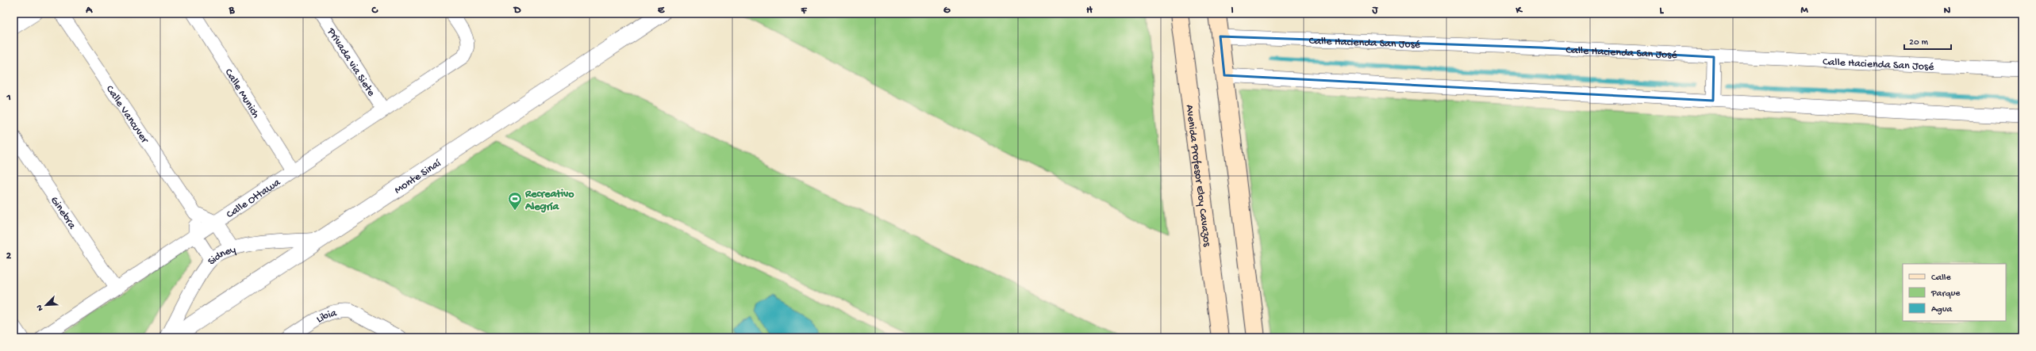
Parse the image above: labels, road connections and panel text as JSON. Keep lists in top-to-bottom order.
{
  "streets": {
    "main road": ["Avenida Profesor Eloy Cavazos"],
    "street": [
      "Calle Hacienda San José",
      "Privada via Siete",
      "Calle Munich",
      "Calle Vancuver",
      "Monte Sinaí",
      "Calle Ottawa",
      "Ginebra",
      "Sidney",
      "Libia"
    ]
  },
  "crossings": [
    ["Privada via Siete", "Calle Ottawa"],
    ["Calle Munich", "Calle Ottawa"],
    ["Monte Sinaí", "Sidney"],
    ["Calle Ottawa", "Ginebra"]
  ],
  "places": {
    "sports": ["Recreativo Alegría"]
  },
  "legend": ["Calle", "Parque", "Agua"],
  "scale_bar": "20 m",
  "north": "bottom left",
  "grid": {
    "columns": [
      "A",
      "B",
      "C",
      "D",
      "E",
      "F",
      "G",
      "H",
      "I",
      "J",
      "K",
      "L",
      "M",
      "N"
    ],
    "rows": ["1", "2"]
  }
}
